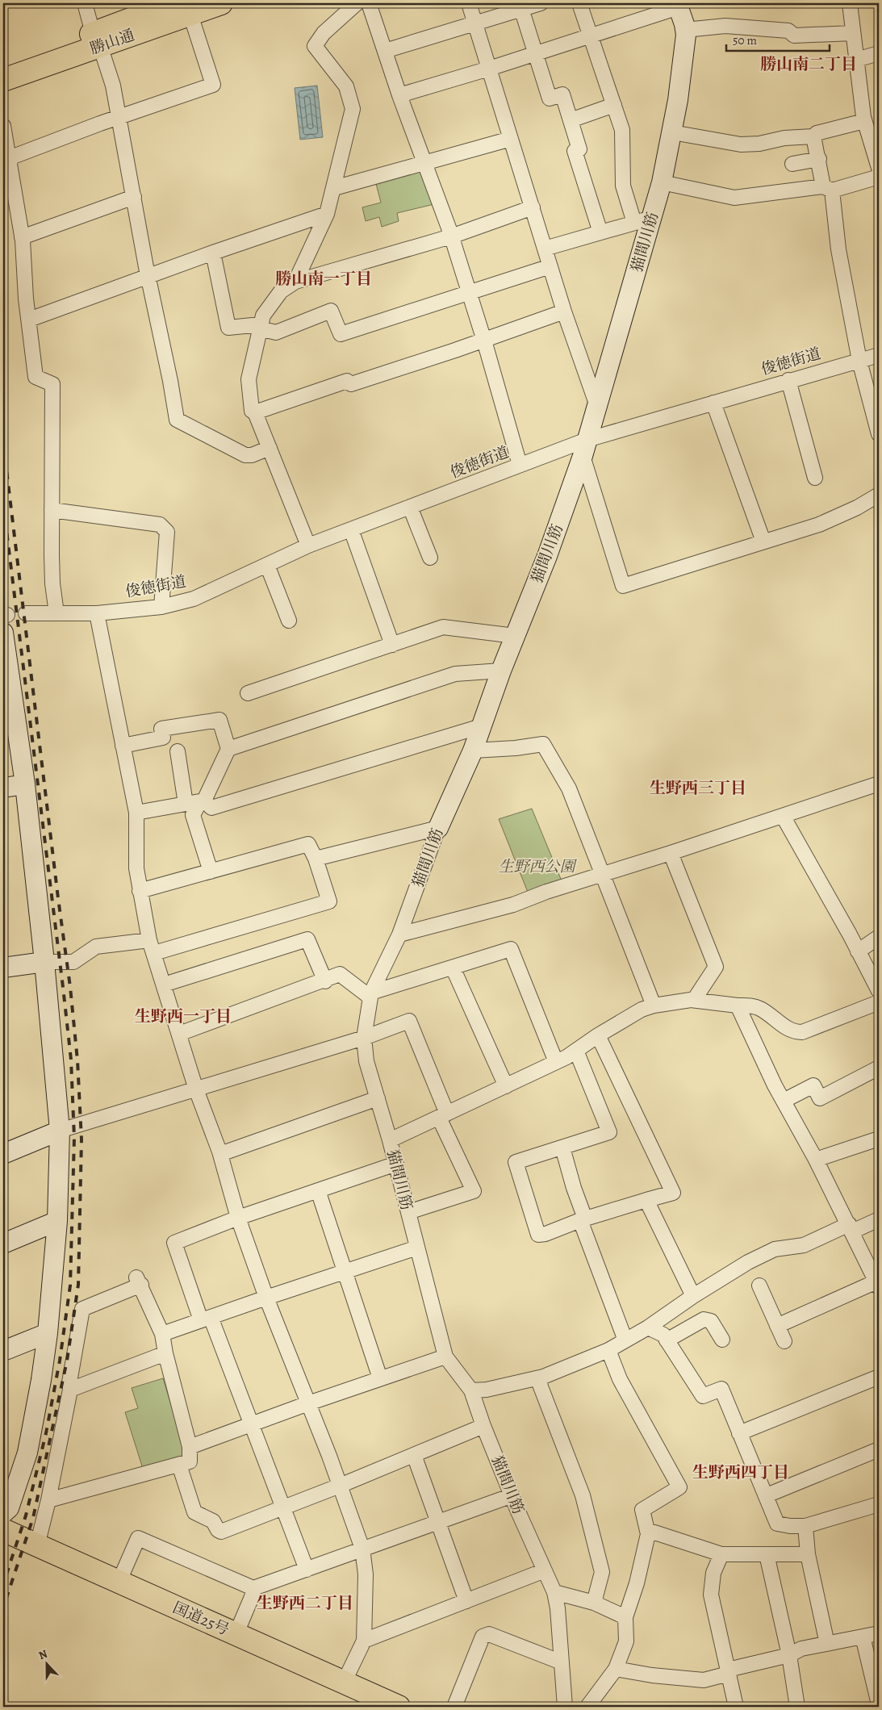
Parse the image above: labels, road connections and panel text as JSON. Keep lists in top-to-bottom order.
{
  "streets": {
    "main road": ["勝山通", "国道25号"],
    "street": ["猫間川筋", "俊徳街道"]
  },
  "crossings": [
    ["猫間川筋", "俊徳街道"]
  ],
  "districts": [
    "勝山南二丁目",
    "勝山南一丁目",
    "生野西三丁目",
    "生野西一丁目",
    "生野西四丁目",
    "生野西二丁目"
  ],
  "parks": ["生野西公園"],
  "scale_bar": "50 m",
  "north": "top"
}
